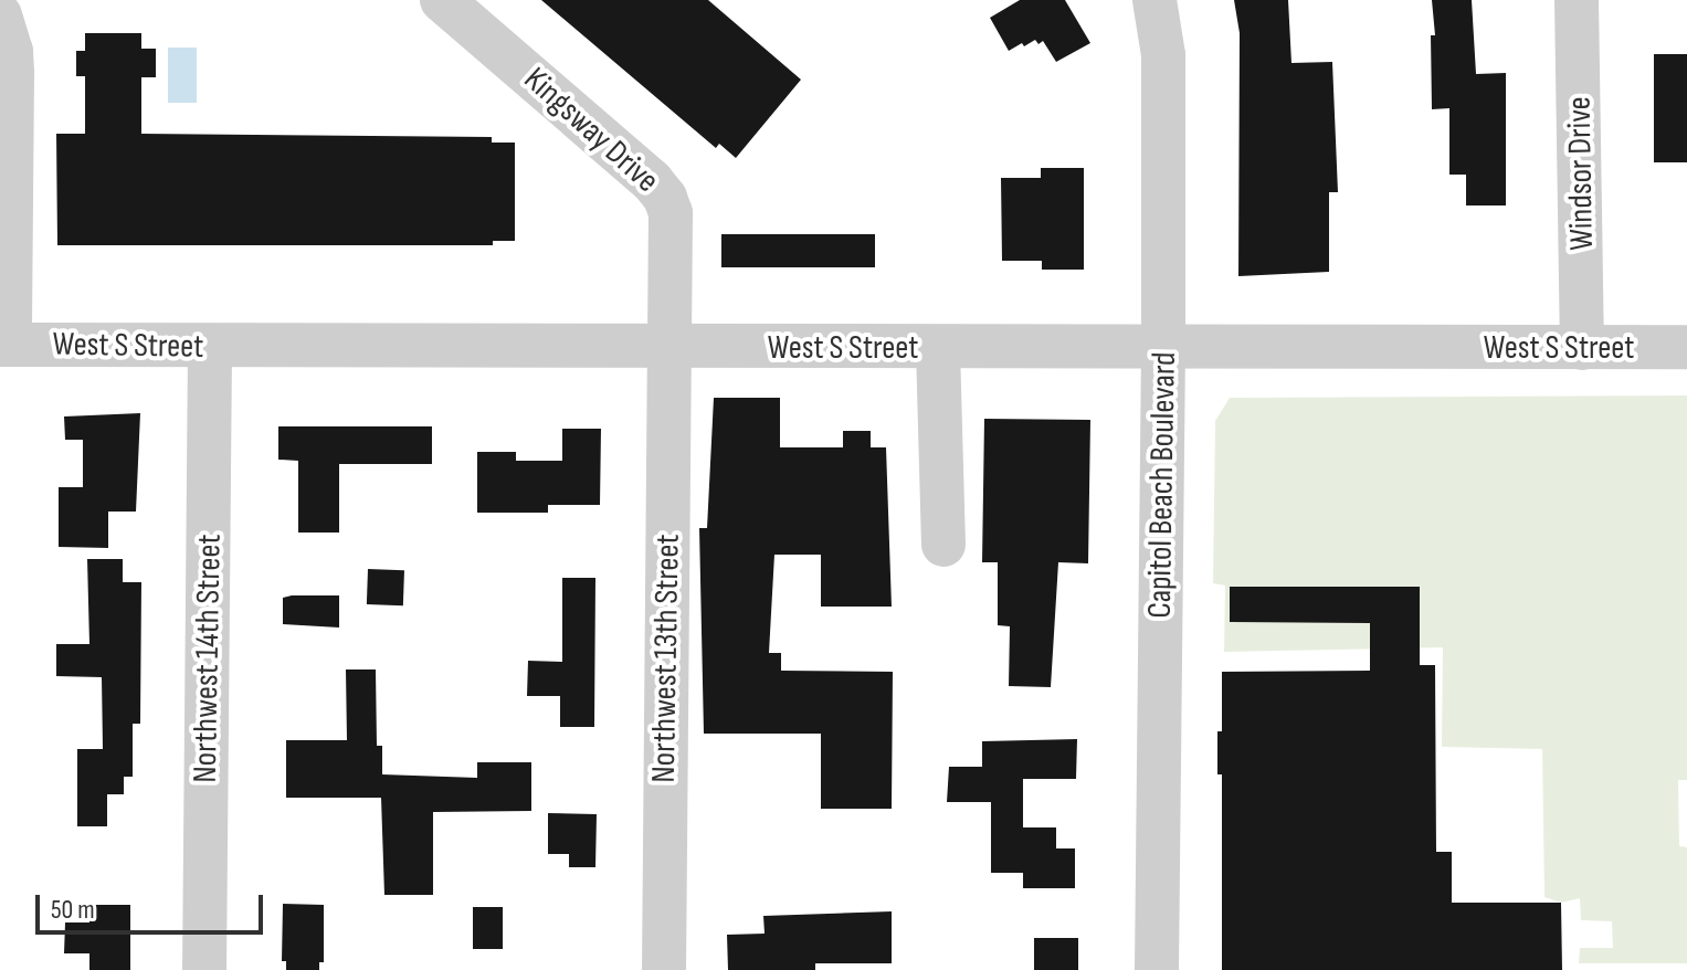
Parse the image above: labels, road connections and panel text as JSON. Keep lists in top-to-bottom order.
{
  "streets": {
    "street": [
      "Kingsway Drive",
      "Windsor Drive",
      "West S Street",
      "Capitol Beach Boulevard",
      "Northwest 14th Street",
      "Northwest 13th Street"
    ]
  },
  "crossings": [
    ["Kingsway Drive", "West S Street"],
    ["Kingsway Drive", "Northwest 13th Street"],
    ["Windsor Drive", "West S Street"],
    ["West S Street", "Capitol Beach Boulevard"],
    ["West S Street", "Northwest 14th Street"],
    ["West S Street", "Northwest 13th Street"]
  ],
  "scale_bar": "50 m"
}
